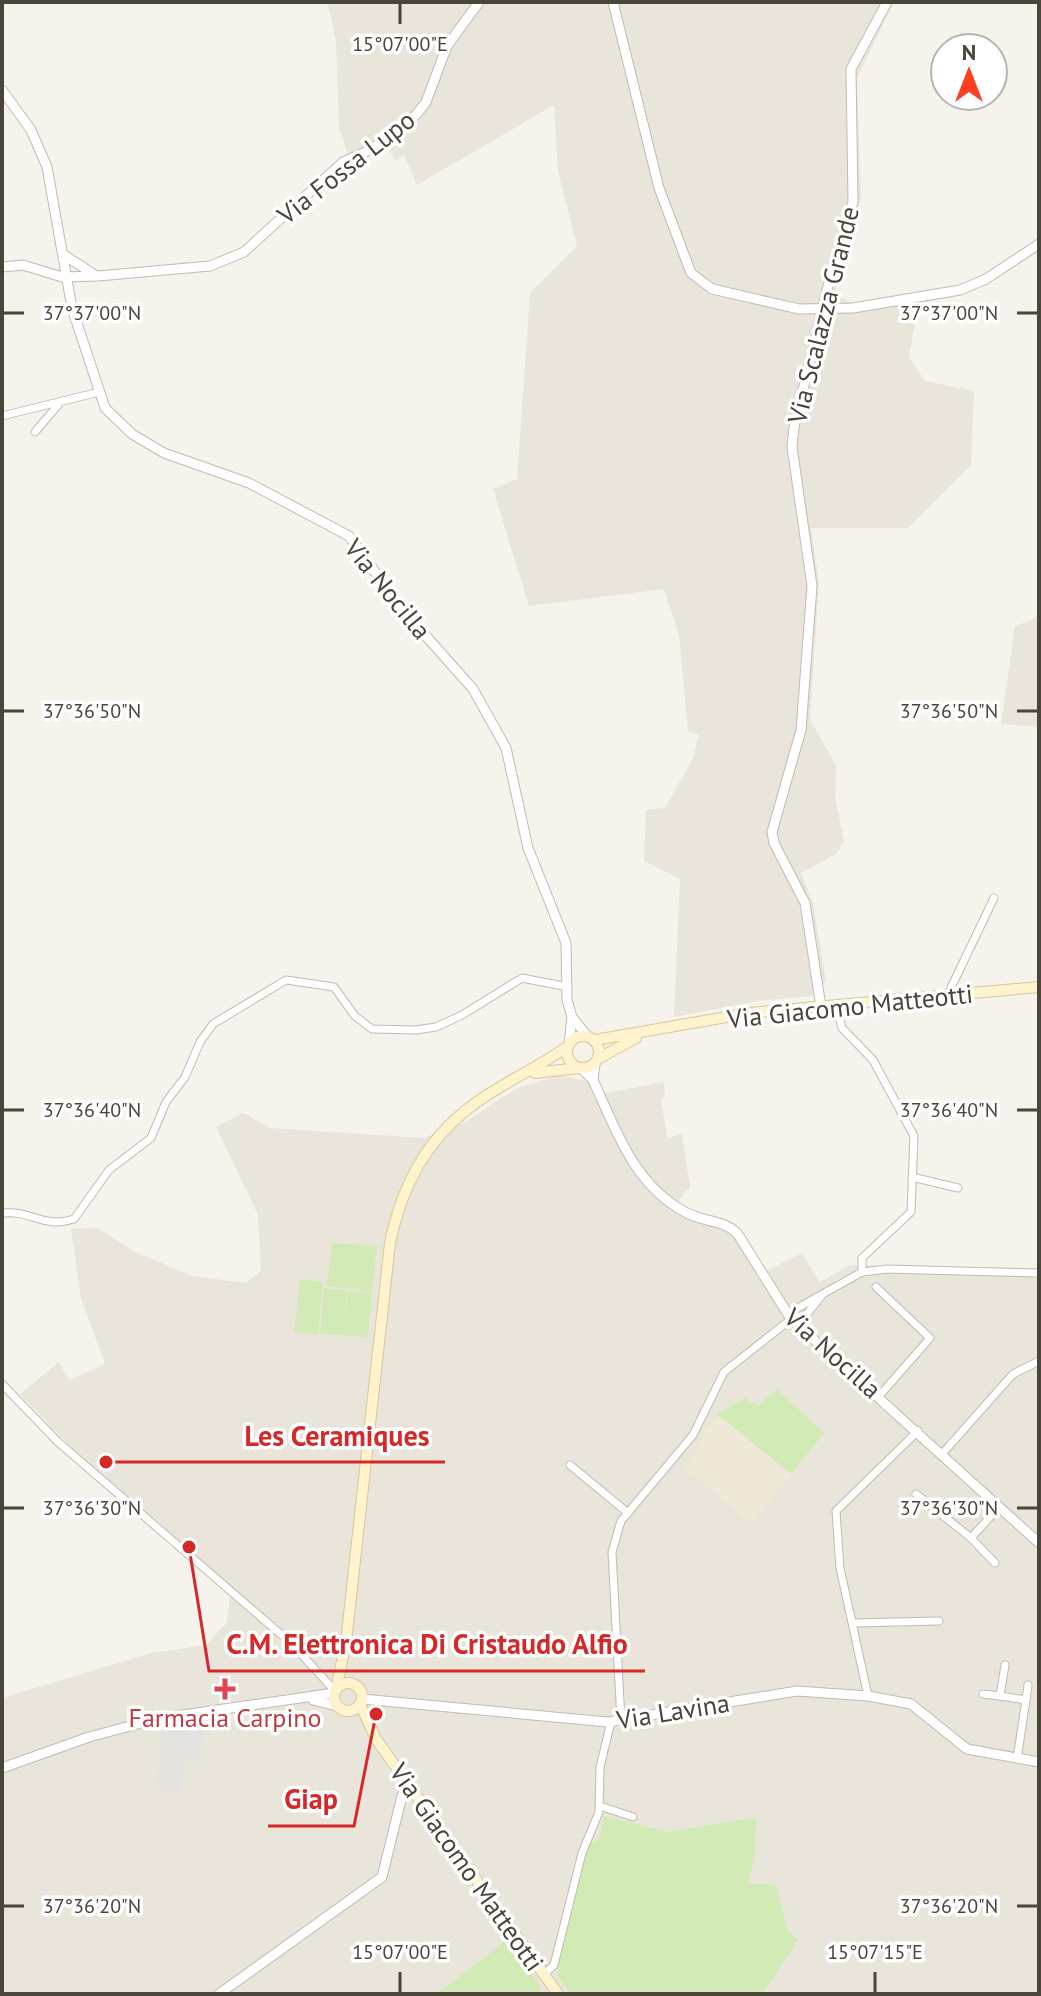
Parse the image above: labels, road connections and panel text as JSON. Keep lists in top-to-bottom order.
{
  "streets": {
    "main road": ["Via Giacomo Matteotti"],
    "street": [
      "Via Fossa Lupo",
      "Via Scalazza Grande",
      "Via Nocilla",
      "Via Lavina"
    ]
  },
  "crossings": [
    ["Via Fossa Lupo", "Via Nocilla"],
    ["Via Scalazza Grande", "Via Giacomo Matteotti"]
  ],
  "places": {
    "other": ["Les Ceramiques", "C.M. Elettronica Di Cristaudo Alfio", "Giap"],
    "health": ["Farmacia Carpino"]
  },
  "north": "top",
  "coordinates": [
    "15°07'00\"E",
    "37°37'00\"N",
    "37°36'50\"N",
    "37°36'40\"N",
    "37°36'30\"N",
    "37°36'20\"N",
    "15°07'15\"E"
  ]
}
